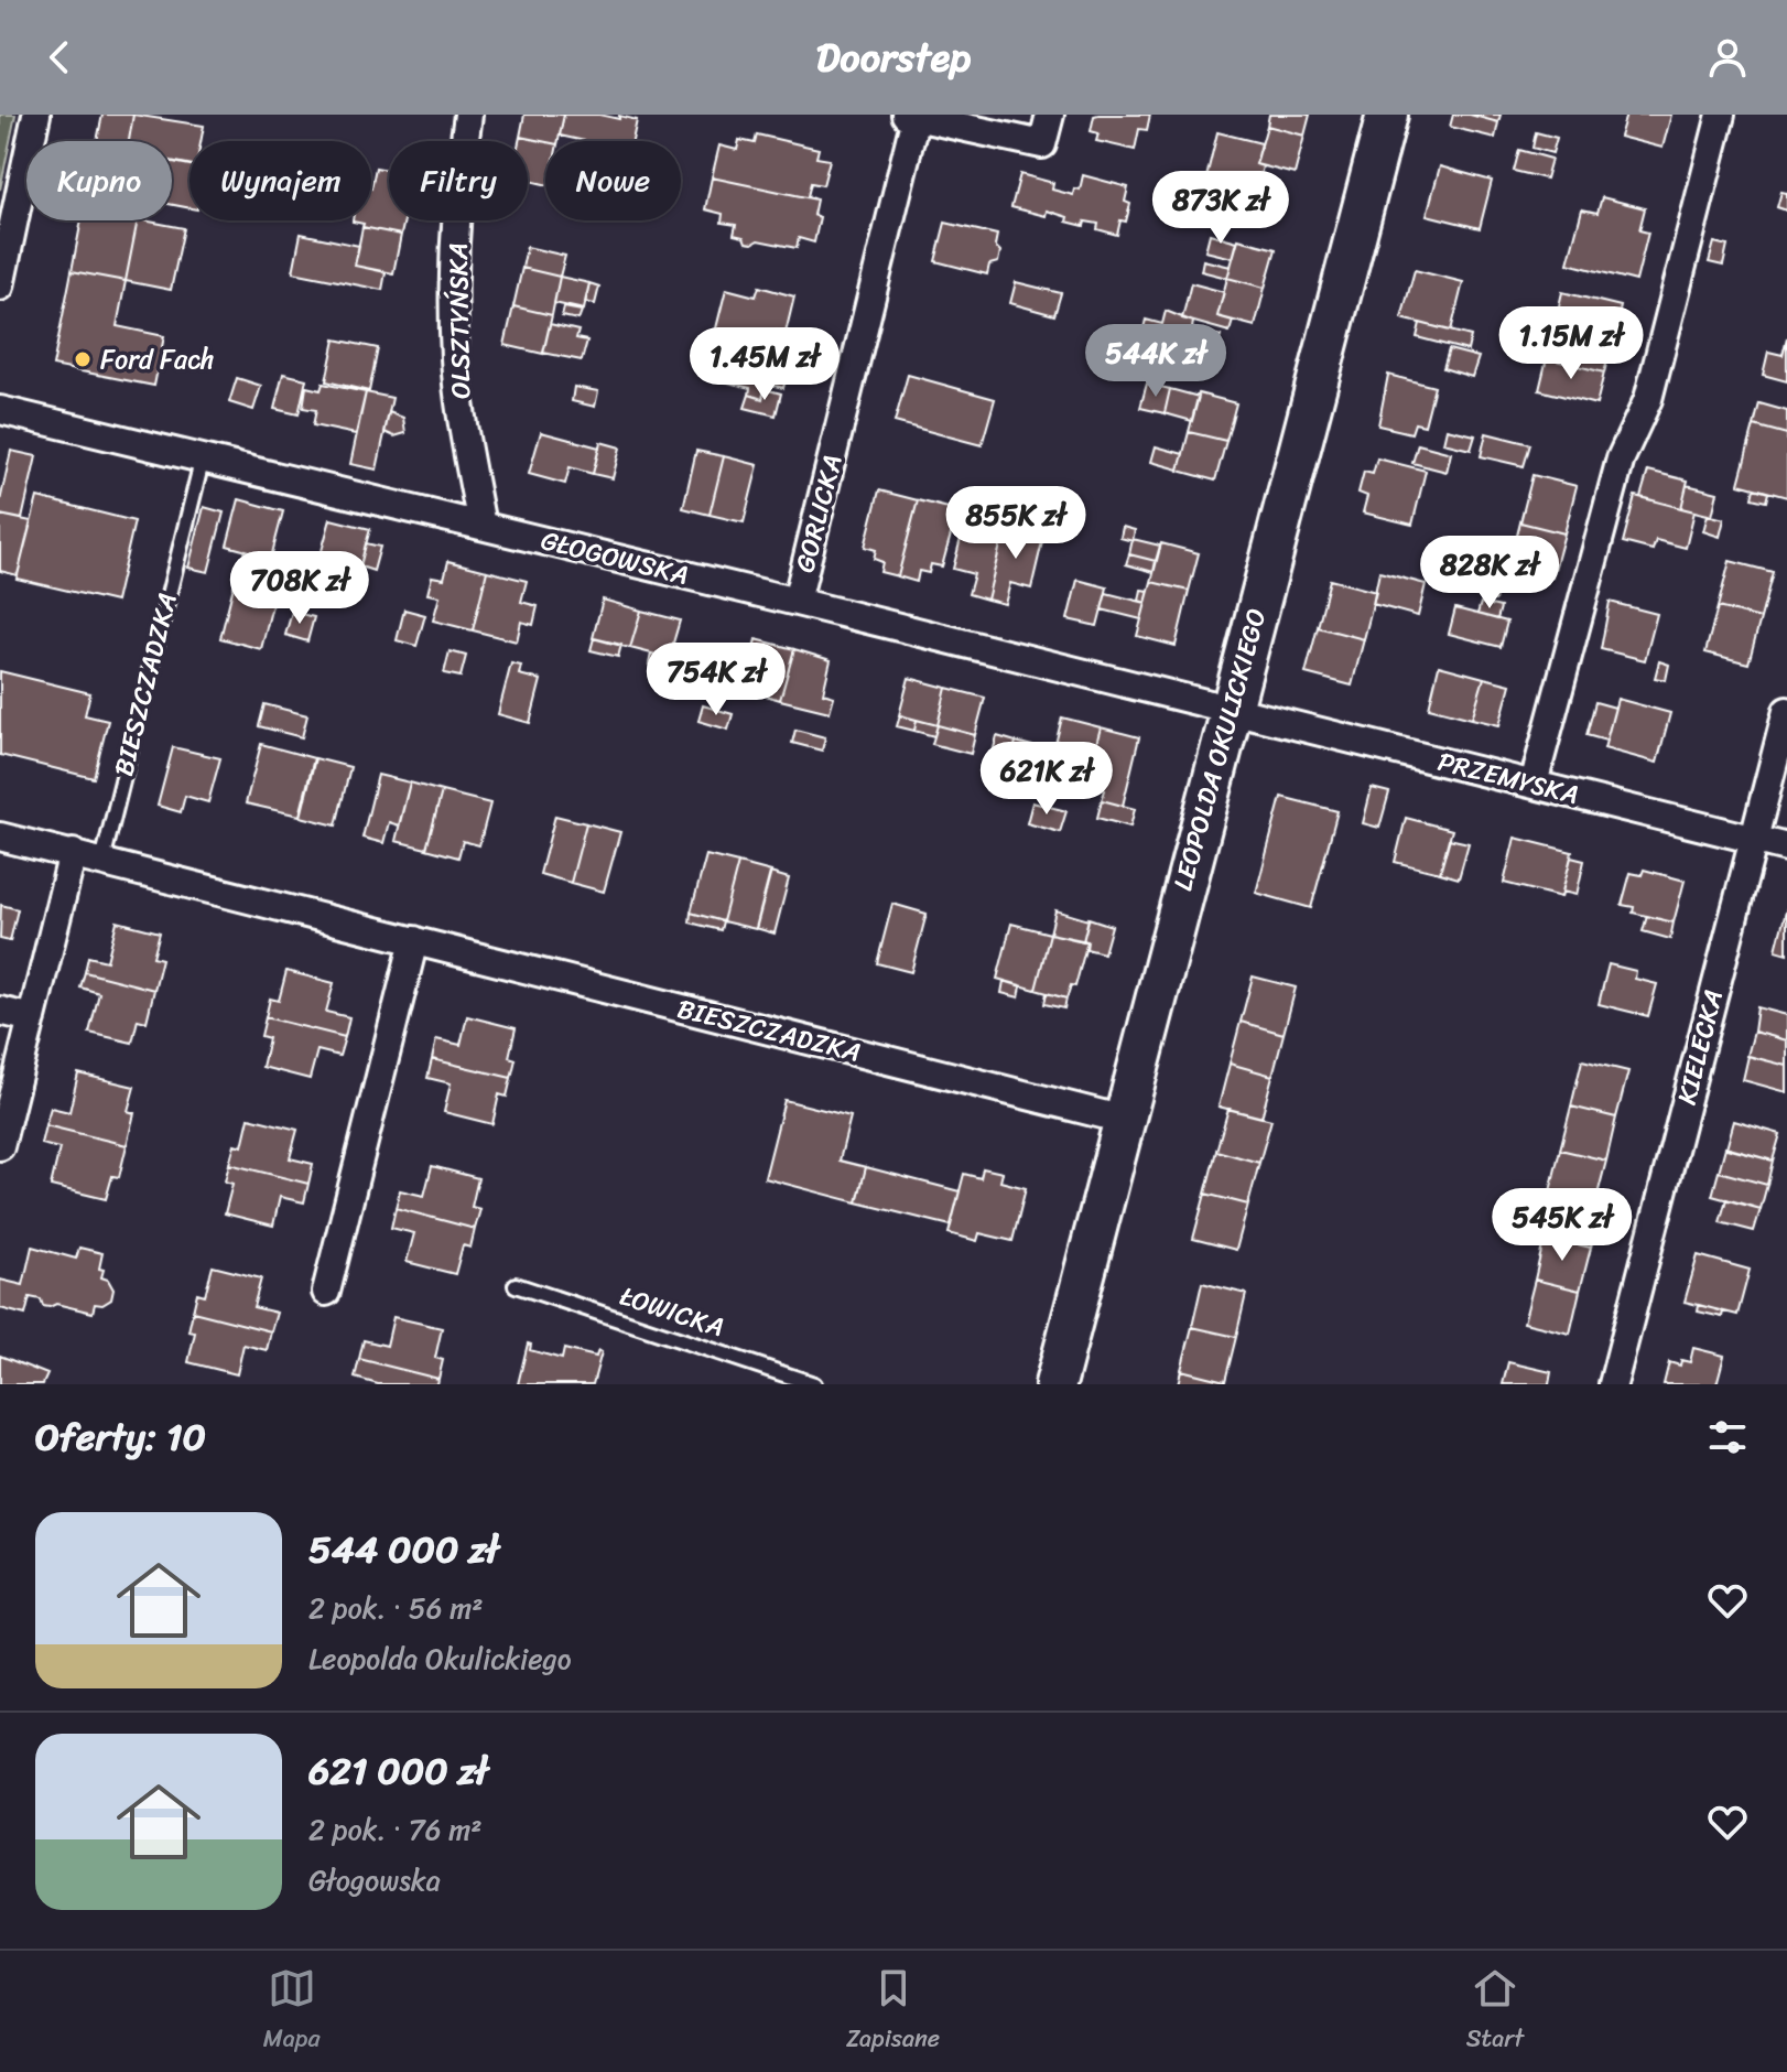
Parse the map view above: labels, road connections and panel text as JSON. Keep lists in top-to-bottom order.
{
  "streets": {
    "street": [
      "OLSZTYŃSKA",
      "GORLICKA",
      "GŁOGOWSKA",
      "BIESZCZADZKA",
      "LEOPOLDA OKULICKIEGO",
      "PRZEMYSKA",
      "KIELECKA"
    ],
    "lane": ["ŁOWICKA"]
  },
  "crossings": [
    ["OLSZTYŃSKA", "GŁOGOWSKA"],
    ["GORLICKA", "GŁOGOWSKA"],
    ["GŁOGOWSKA", "BIESZCZADZKA"],
    ["GŁOGOWSKA", "LEOPOLDA OKULICKIEGO"],
    ["GŁOGOWSKA", "PRZEMYSKA"],
    ["BIESZCZADZKA", "LEOPOLDA OKULICKIEGO"],
    ["LEOPOLDA OKULICKIEGO", "PRZEMYSKA"],
    ["PRZEMYSKA", "KIELECKA"]
  ],
  "places": ["Ford Fach"],
  "page": {
    "header": "Doorstep",
    "chip": [
      "Kupno",
      "Wynajem",
      "Filtry",
      "Nowe"
    ],
    "price": [
      "873K zł",
      "1.15M zł",
      "544K zł",
      "1.45M zł",
      "855K zł",
      "828K zł",
      "708K zł",
      "754K zł",
      "621K zł",
      "545K zł"
    ],
    "heading": "Oferty: 10",
    "list": [
      {
        "name": "544 000 zł",
        "note": "2 pok. · 56 m² · Leopolda Okulickiego"
      },
      {
        "name": "621 000 zł",
        "note": "2 pok. · 76 m² · Głogowska"
      }
    ],
    "tabs": ["Mapa", "Zapisane", "Start"]
  }
}
